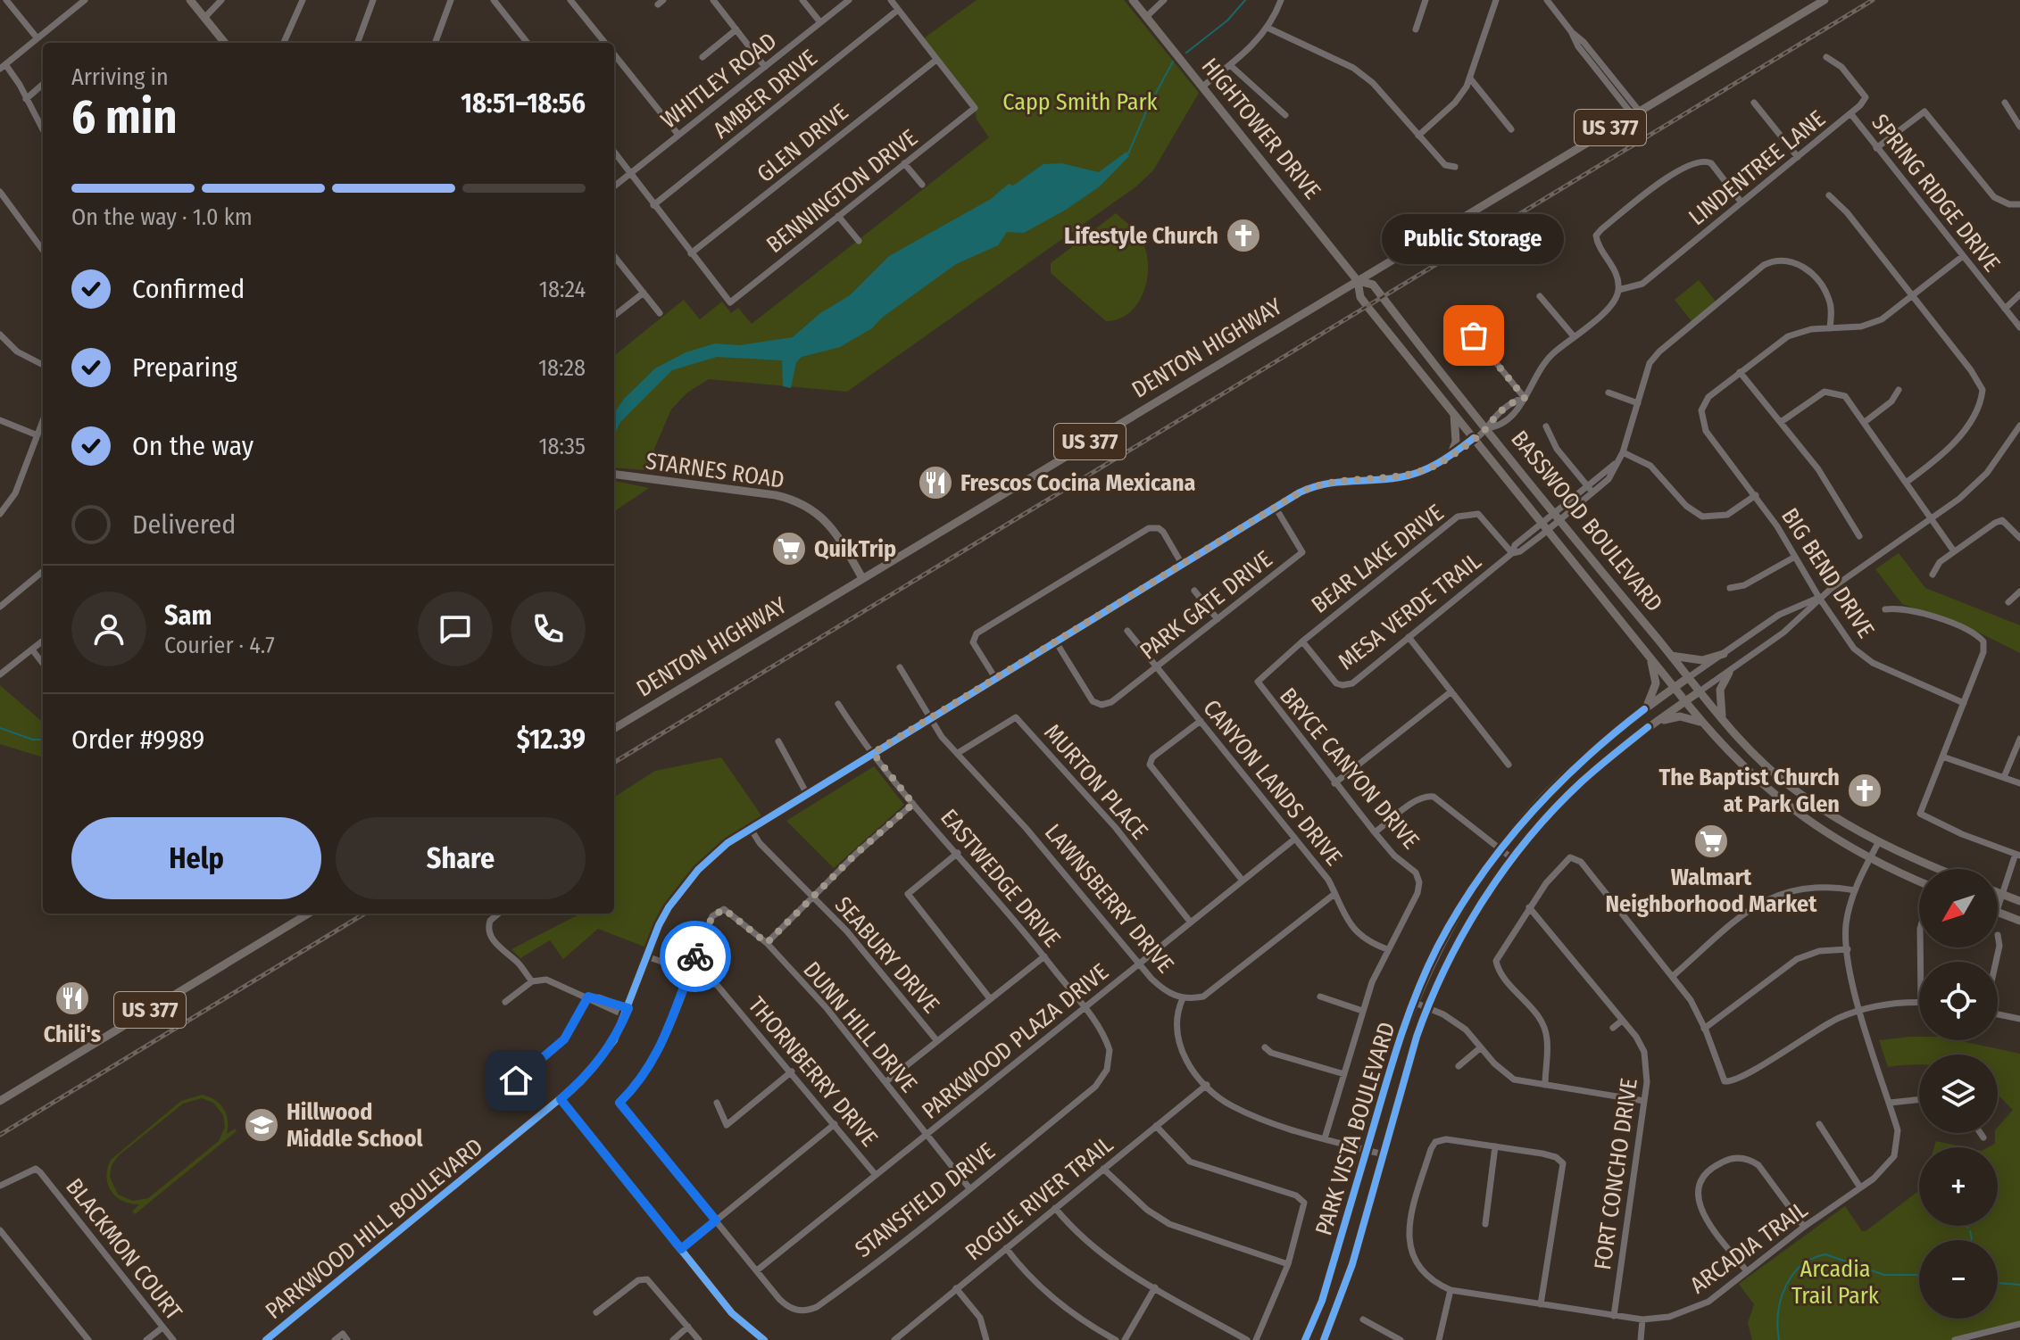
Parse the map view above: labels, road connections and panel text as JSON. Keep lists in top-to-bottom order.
{
  "streets": {
    "main road": [
      "US 377",
      "HIGHTOWER DRIVE",
      "DENTON HIGHWAY",
      "STARNES ROAD",
      "BASSWOOD BOULEVARD",
      "PARK VISTA BOULEVARD"
    ],
    "street": [
      "WHITLEY ROAD",
      "AMBER DRIVE",
      "GLEN DRIVE",
      "LINDENTREE LANE",
      "BENNINGTON DRIVE",
      "SPRING RIDGE DRIVE",
      "BEAR LAKE DRIVE",
      "BIG BEND DRIVE",
      "PARK GATE DRIVE",
      "MESA VERDE TRAIL",
      "BRYCE CANYON DRIVE",
      "MURTON PLACE",
      "CANYON LANDS DRIVE",
      "EASTWEDGE DRIVE",
      "LAWNSBERRY DRIVE",
      "SEABURY DRIVE",
      "DUNN HILL DRIVE",
      "PARKWOOD PLAZA DRIVE",
      "THORNBERRY DRIVE",
      "FORT CONCHO DRIVE",
      "ROGUE RIVER TRAIL",
      "STANSFIELD DRIVE",
      "PARKWOOD HILL BOULEVARD",
      "ARCADIA TRAIL",
      "BLACKMON COURT"
    ]
  },
  "crossings": [
    ["HIGHTOWER DRIVE", "DENTON HIGHWAY"],
    ["HIGHTOWER DRIVE", "BASSWOOD BOULEVARD"],
    ["GLEN DRIVE", "BENNINGTON DRIVE"],
    ["LINDENTREE LANE", "SPRING RIDGE DRIVE"],
    ["DENTON HIGHWAY", "STARNES ROAD"],
    ["DENTON HIGHWAY", "BASSWOOD BOULEVARD"],
    ["BASSWOOD BOULEVARD", "MESA VERDE TRAIL"],
    ["BASSWOOD BOULEVARD", "PARK VISTA BOULEVARD"],
    ["BASSWOOD BOULEVARD", "PARKWOOD HILL BOULEVARD"],
    ["BASSWOOD BOULEVARD", "ARCADIA TRAIL"],
    ["BEAR LAKE DRIVE", "MESA VERDE TRAIL"],
    ["BEAR LAKE DRIVE", "BRYCE CANYON DRIVE"],
    ["BIG BEND DRIVE", "PARK VISTA BOULEVARD"],
    ["PARK GATE DRIVE", "CANYON LANDS DRIVE"],
    ["PARK GATE DRIVE", "PARKWOOD HILL BOULEVARD"],
    ["BRYCE CANYON DRIVE", "CANYON LANDS DRIVE"],
    ["MURTON PLACE", "LAWNSBERRY DRIVE"],
    ["MURTON PLACE", "PARKWOOD PLAZA DRIVE"],
    ["CANYON LANDS DRIVE", "LAWNSBERRY DRIVE"],
    ["CANYON LANDS DRIVE", "PARKWOOD PLAZA DRIVE"],
    ["EASTWEDGE DRIVE", "PARKWOOD PLAZA DRIVE"],
    ["EASTWEDGE DRIVE", "STANSFIELD DRIVE"],
    ["EASTWEDGE DRIVE", "PARKWOOD HILL BOULEVARD"],
    ["LAWNSBERRY DRIVE", "PARKWOOD PLAZA DRIVE"],
    ["LAWNSBERRY DRIVE", "PARKWOOD HILL BOULEVARD"],
    ["SEABURY DRIVE", "PARKWOOD HILL BOULEVARD"],
    ["DUNN HILL DRIVE", "PARKWOOD PLAZA DRIVE"],
    ["DUNN HILL DRIVE", "THORNBERRY DRIVE"],
    ["DUNN HILL DRIVE", "STANSFIELD DRIVE"],
    ["PARKWOOD PLAZA DRIVE", "THORNBERRY DRIVE"],
    ["PARKWOOD PLAZA DRIVE", "STANSFIELD DRIVE"],
    ["THORNBERRY DRIVE", "STANSFIELD DRIVE"],
    ["THORNBERRY DRIVE", "PARKWOOD HILL BOULEVARD"],
    ["FORT CONCHO DRIVE", "ARCADIA TRAIL"]
  ],
  "parks": ["Capp Smith Park", "Arcadia Trail Park"],
  "places": {
    "church": ["Lifestyle Church", "The Baptist Church at Park Glen"],
    "other": ["Public Storage"],
    "restaurant": ["Frescos Cocina Mexicana", "Chili's"],
    "supermarket": ["QuikTrip", "Walmart Neighborhood Market"],
    "school or university": ["Hillwood Middle School"]
  },
  "north": "bottom left",
  "page": {
    "heading": ["6 min", "Arriving in", "18:51–18:56"],
    "panel": [
      "Sam",
      "Courier · 4.7",
      "Order #9989",
      "$12.39"
    ],
    "bar": "On the way · 1.0 km",
    "bubble": "Public Storage",
    "list": [
      ["Confirmed", "18:24"],
      ["Preparing", "18:28"],
      ["On the way", "18:35"],
      "Delivered"
    ],
    "buttons": ["Help", "Share"],
    "map_buttons": ["+", "−"]
  }
}
